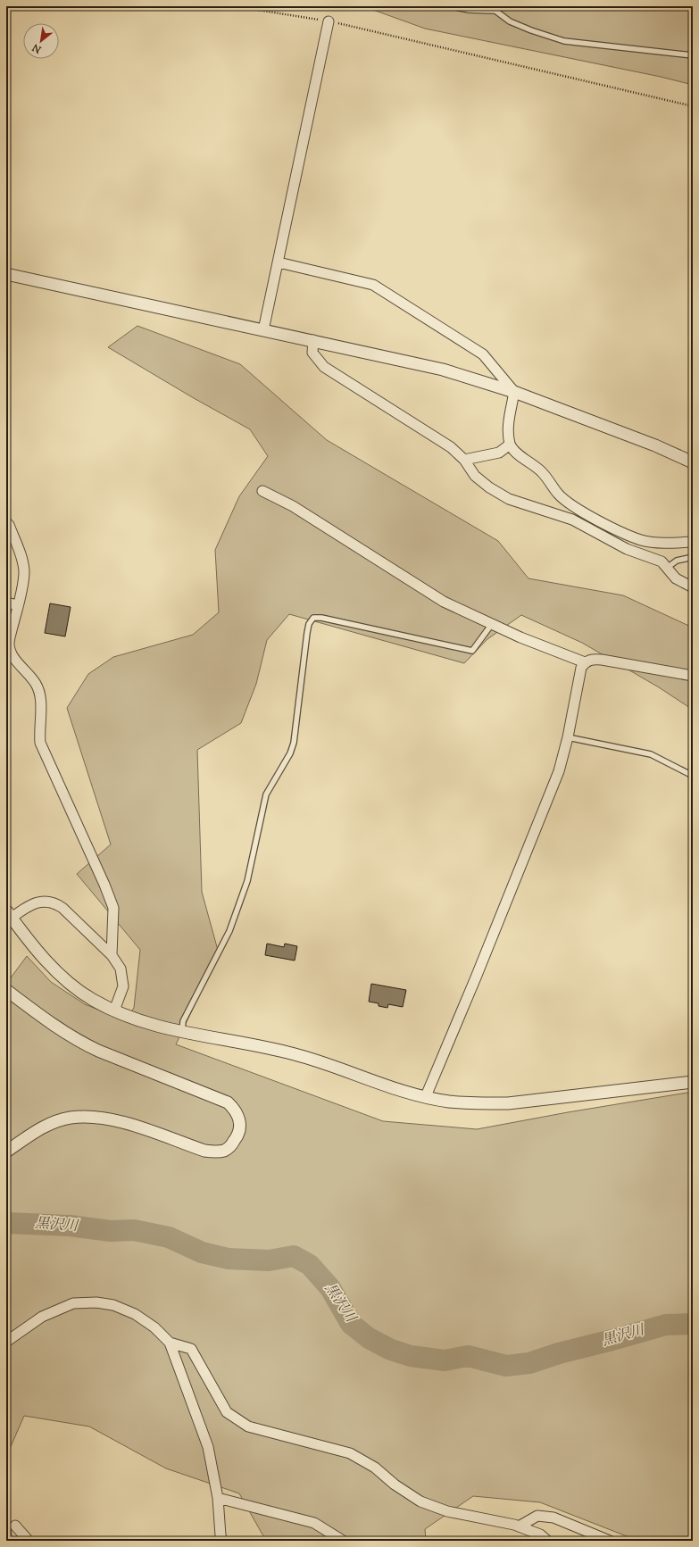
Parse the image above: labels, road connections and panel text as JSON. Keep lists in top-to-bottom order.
{
  "water": ["黒沢川"],
  "north": "bottom left"
}
